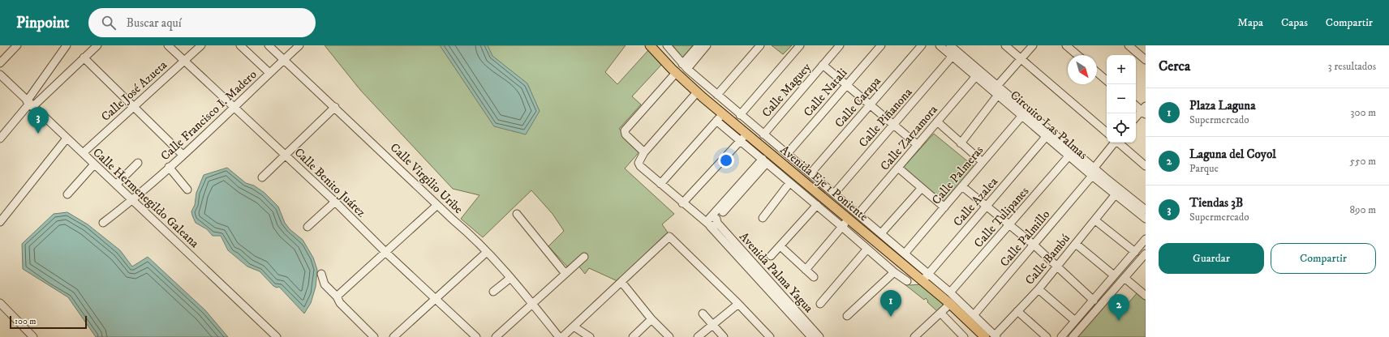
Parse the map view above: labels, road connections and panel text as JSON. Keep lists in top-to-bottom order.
{
  "streets": {
    "main road": ["Avenida Eje 1 Poniente"],
    "street": [
      "Calle Maguey",
      "Calle José Azueta",
      "Calle Natali",
      "Calle Carapa",
      "Calle Francisco I. Madero",
      "Calle Piñanona",
      "Circuito Las Palmas",
      "Calle Zarzamora",
      "Calle Palmeras",
      "Calle Virgilio Uribe",
      "Calle Benito Juárez",
      "Calle Hermenegildo Galeana",
      "Calle Azalea",
      "Calle Tulipanes",
      "Calle Palmillo",
      "Calle Bambú",
      "Avenida Palma Yagua"
    ]
  },
  "crossings": [
    ["Calle Maguey", "Avenida Eje 1 Poniente"],
    ["Calle José Azueta", "Calle Benito Juárez"],
    ["Calle José Azueta", "Calle Hermenegildo Galeana"],
    ["Calle Natali", "Avenida Eje 1 Poniente"],
    ["Calle Carapa", "Avenida Eje 1 Poniente"],
    ["Calle Francisco I. Madero", "Calle Virgilio Uribe"],
    ["Calle Francisco I. Madero", "Calle Benito Juárez"],
    ["Calle Francisco I. Madero", "Calle Hermenegildo Galeana"],
    ["Calle Piñanona", "Circuito Las Palmas"],
    ["Calle Piñanona", "Avenida Eje 1 Poniente"],
    ["Circuito Las Palmas", "Calle Zarzamora"],
    ["Circuito Las Palmas", "Calle Palmeras"],
    ["Circuito Las Palmas", "Calle Azalea"],
    ["Circuito Las Palmas", "Calle Tulipanes"],
    ["Circuito Las Palmas", "Calle Palmillo"],
    ["Circuito Las Palmas", "Calle Bambú"],
    ["Calle Zarzamora", "Avenida Eje 1 Poniente"],
    ["Calle Palmeras", "Avenida Eje 1 Poniente"],
    ["Avenida Eje 1 Poniente", "Calle Azalea"],
    ["Avenida Eje 1 Poniente", "Calle Tulipanes"],
    ["Avenida Eje 1 Poniente", "Calle Palmillo"],
    ["Avenida Eje 1 Poniente", "Calle Bambú"]
  ],
  "scale_bar": "100 m",
  "north": "bottom right",
  "page": {
    "header": "Pinpoint",
    "search": "Buscar aquí",
    "nav": ["Mapa", "Capas", "Compartir"],
    "heading": ["Cerca", "3 resultados"],
    "map_buttons": ["+", "−"],
    "list": [
      {
        "mark": "1",
        "name": "Plaza Laguna",
        "note": "Supermercado",
        "value": "300 m"
      },
      {
        "mark": "2",
        "name": "Laguna del Coyol",
        "note": "Parque",
        "value": "550 m"
      },
      {
        "mark": "3",
        "name": "Tiendas 3B",
        "note": "Supermercado",
        "value": "890 m"
      }
    ],
    "pins": ["3", "1", "2"],
    "buttons": ["Guardar", "Compartir"],
    "scale": "100 m"
  }
}
